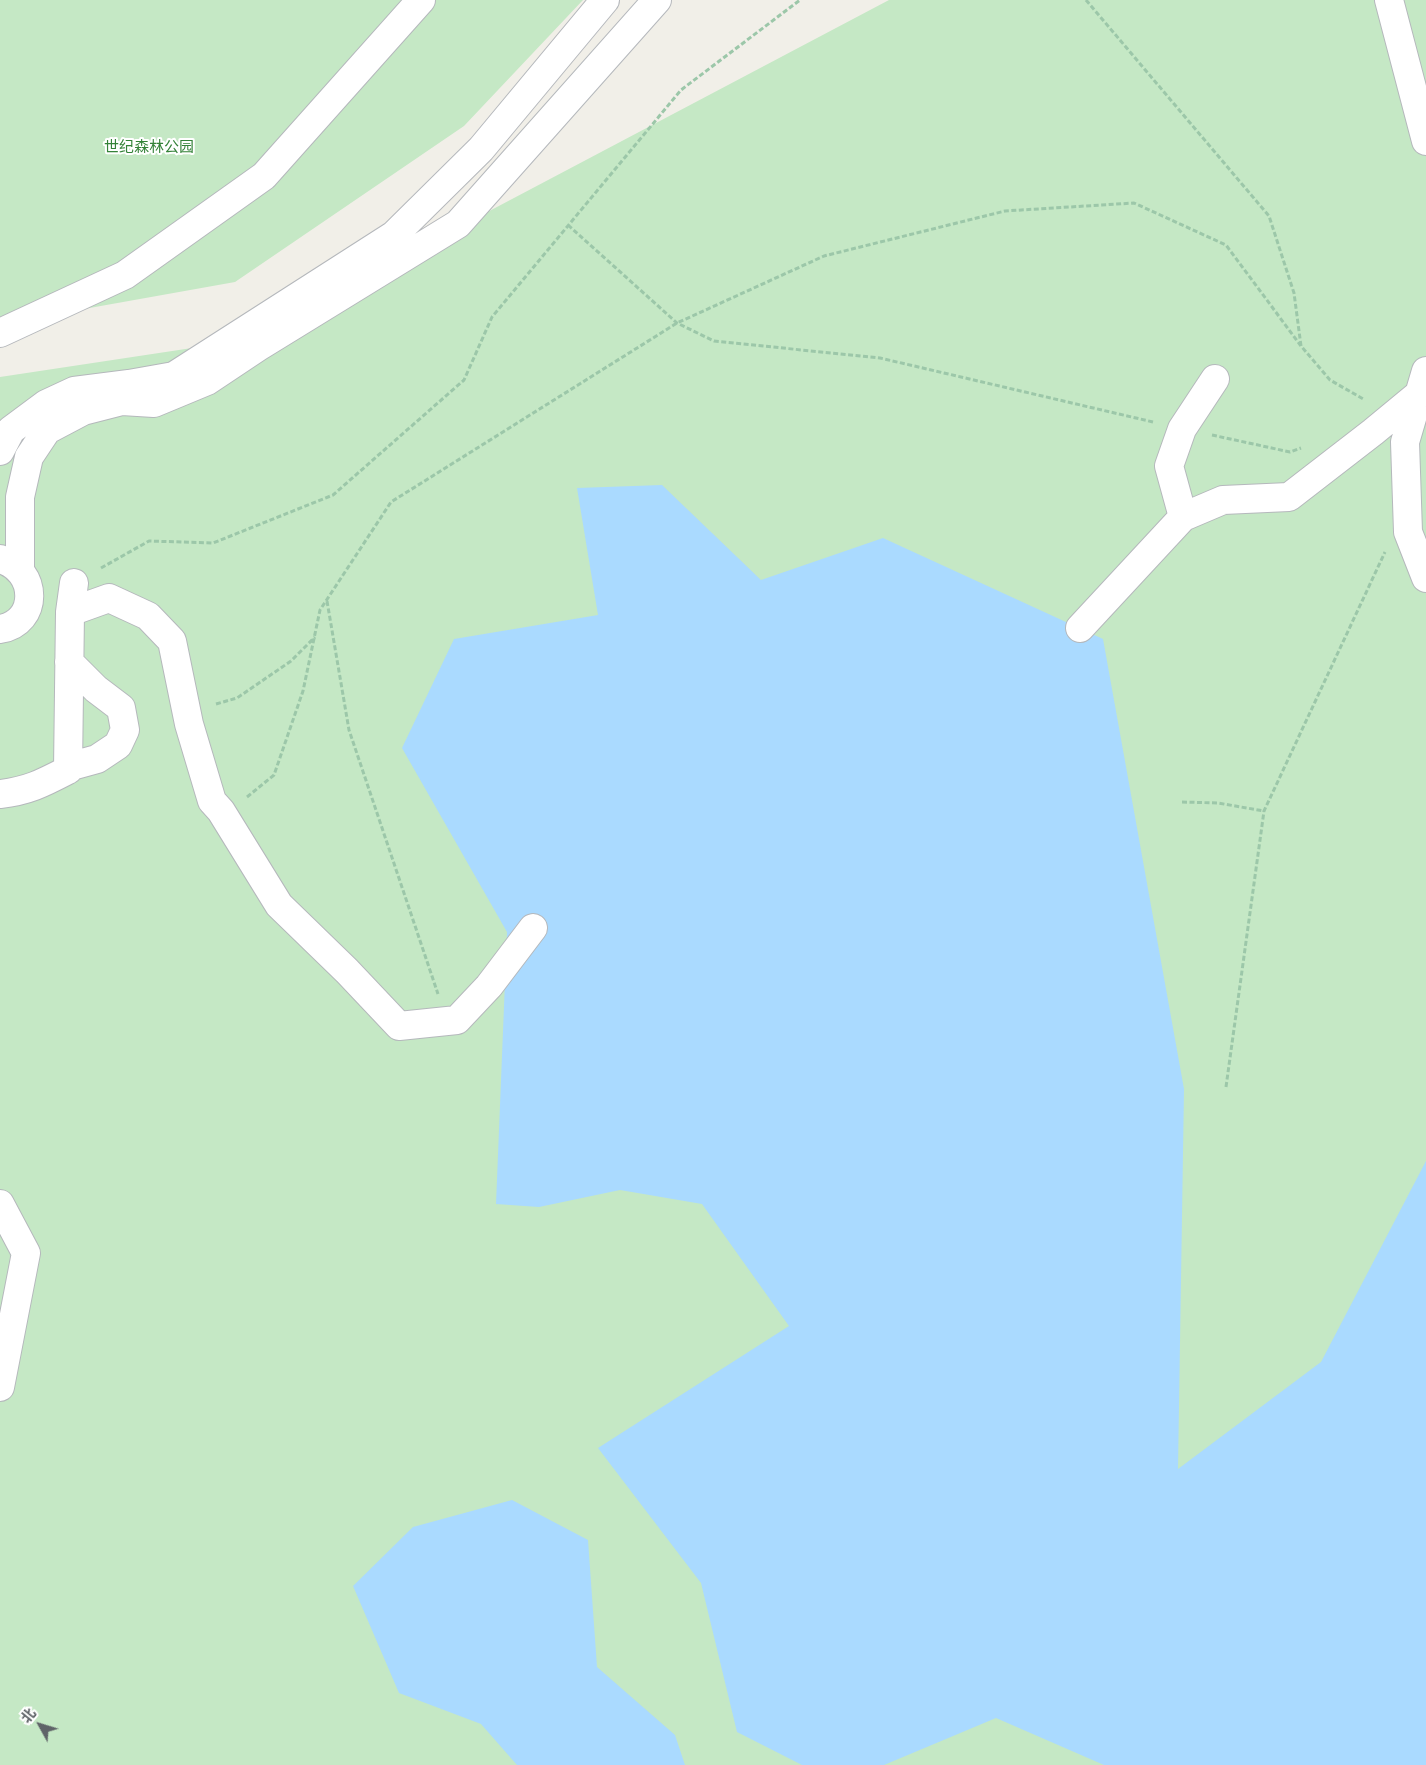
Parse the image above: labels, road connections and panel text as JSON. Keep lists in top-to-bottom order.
{
  "parks": ["世纪森林公园"],
  "north": "top left"
}
